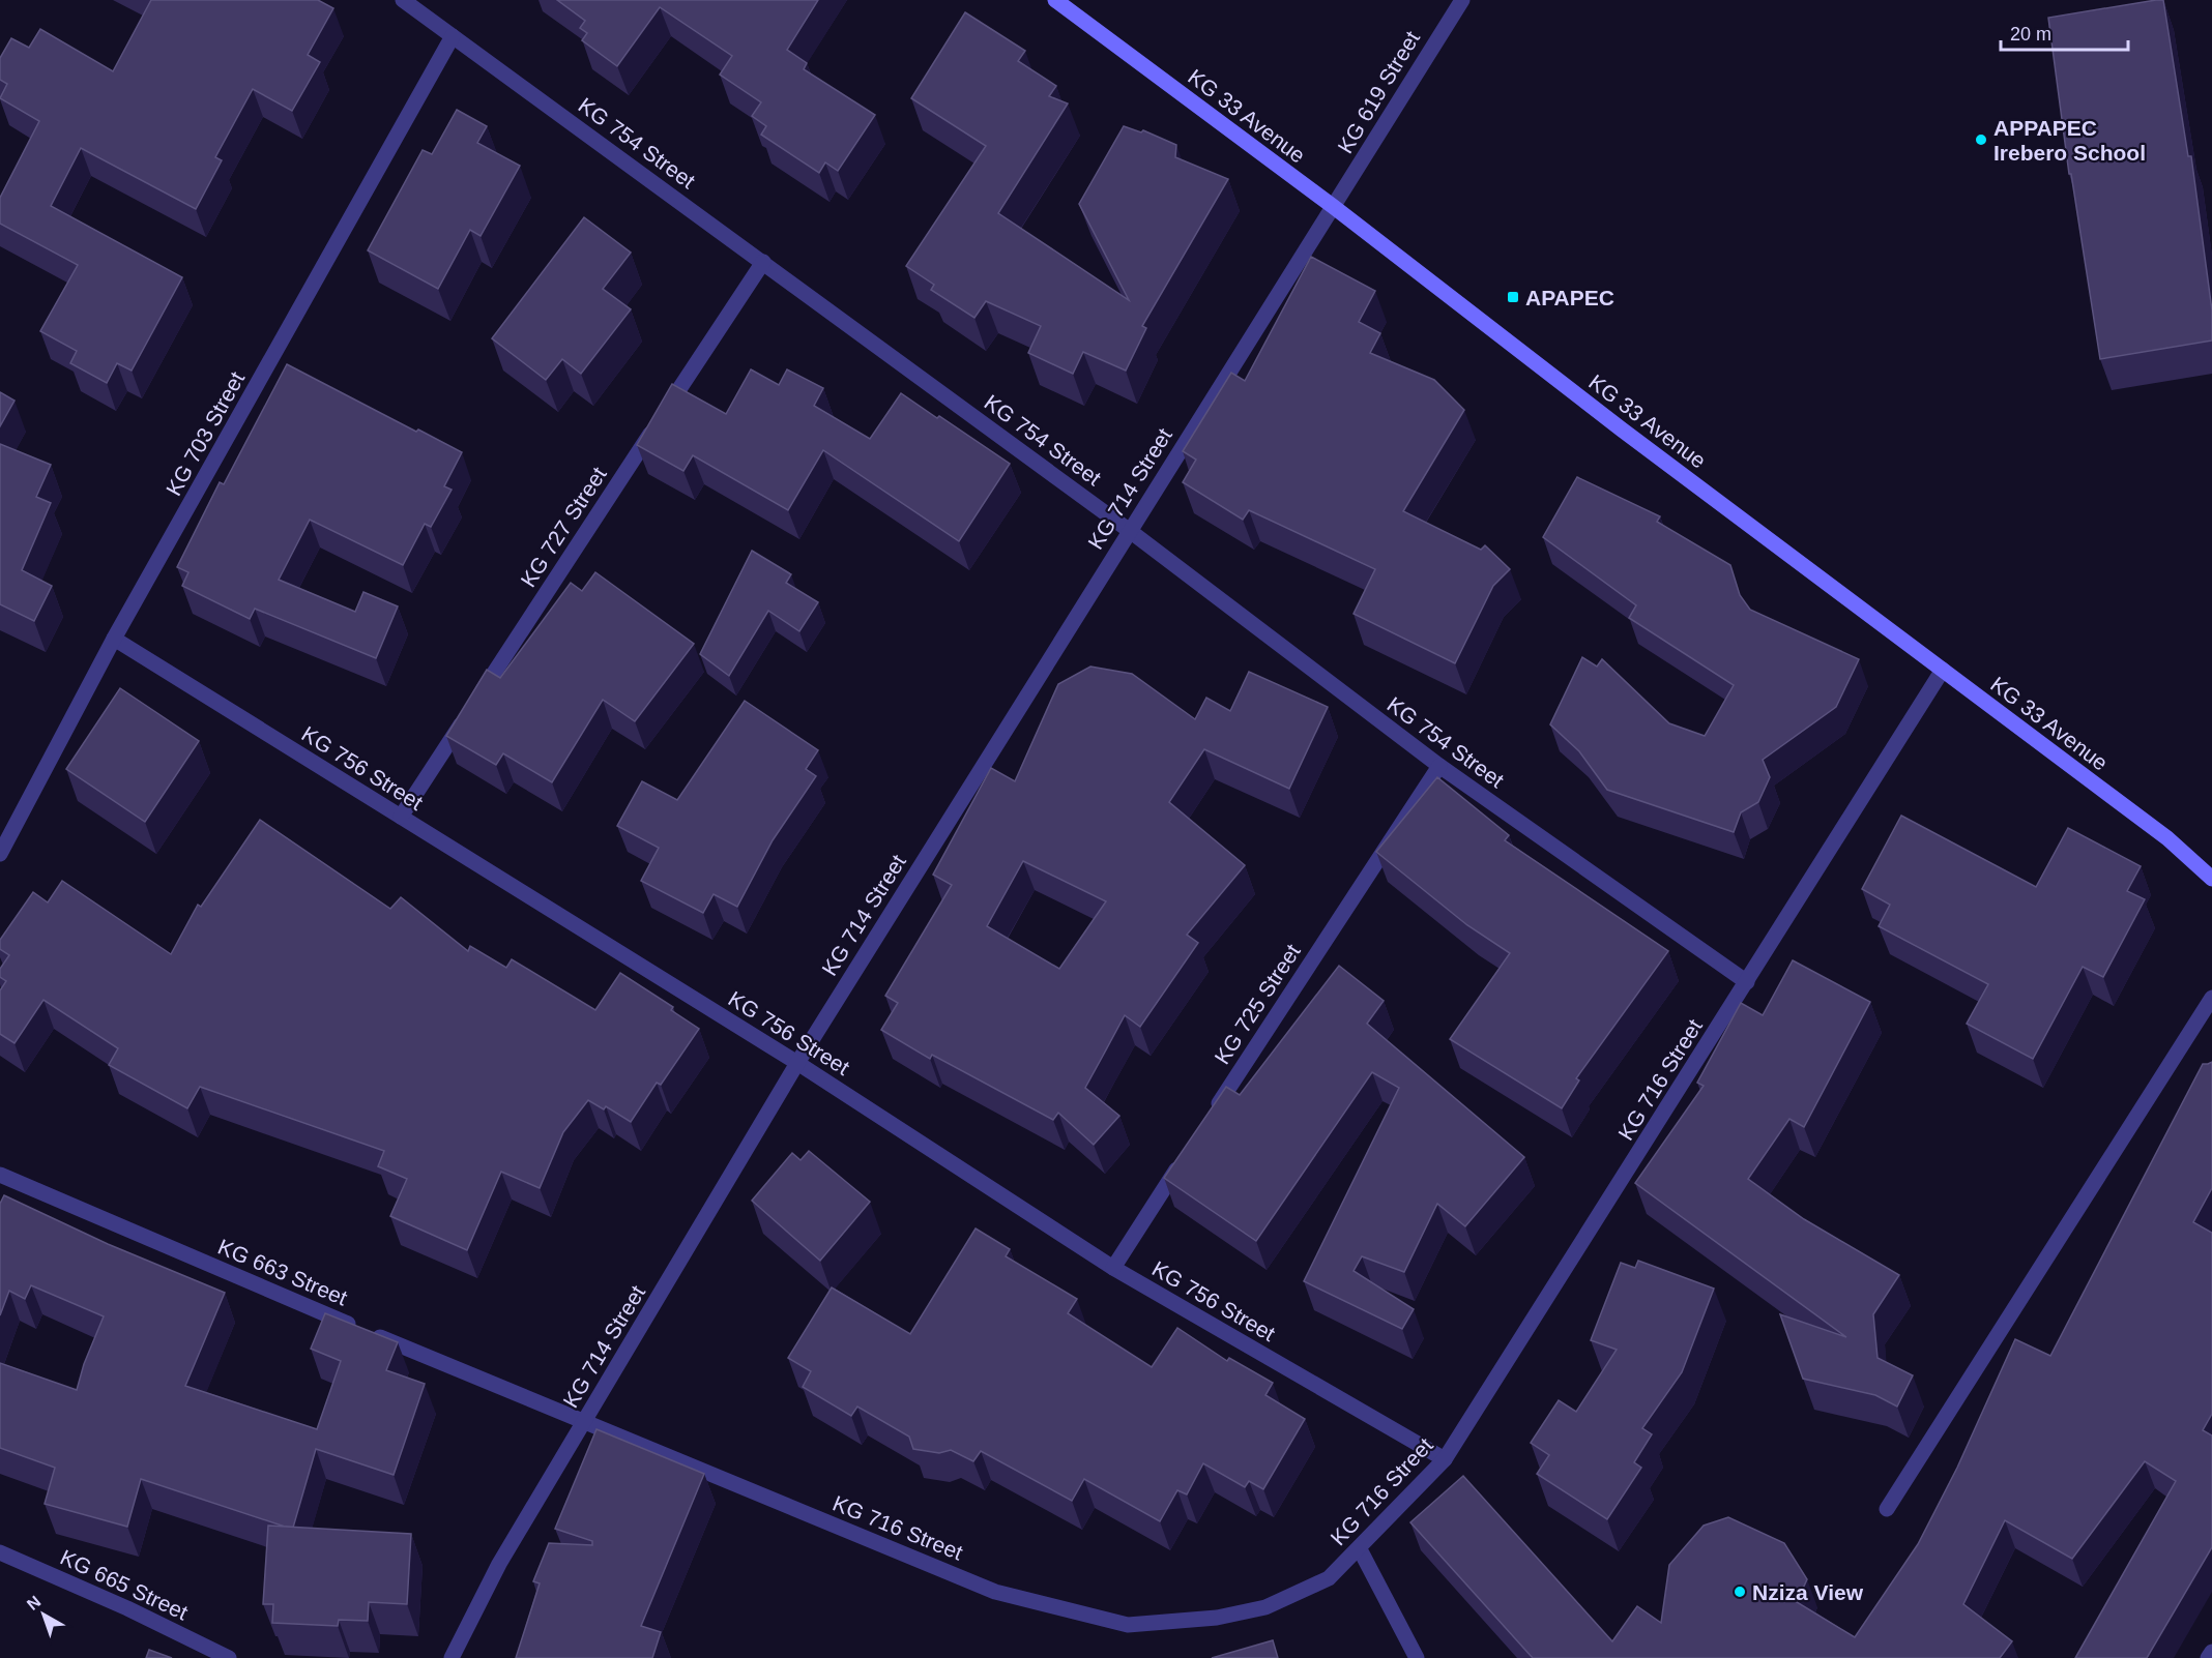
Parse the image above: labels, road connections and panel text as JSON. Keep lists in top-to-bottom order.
{
  "streets": {
    "main road": ["KG 33 Avenue"],
    "street": [
      "KG 619 Street",
      "KG 754 Street",
      "KG 703 Street",
      "KG 714 Street",
      "KG 727 Street",
      "KG 756 Street",
      "KG 725 Street",
      "KG 716 Street",
      "KG 663 Street",
      "KG 665 Street"
    ]
  },
  "crossings": [
    ["KG 619 Street", "KG 33 Avenue"],
    ["KG 619 Street", "KG 714 Street"],
    ["KG 33 Avenue", "KG 714 Street"],
    ["KG 33 Avenue", "KG 716 Street"],
    ["KG 754 Street", "KG 703 Street"],
    ["KG 754 Street", "KG 714 Street"],
    ["KG 754 Street", "KG 727 Street"],
    ["KG 754 Street", "KG 725 Street"],
    ["KG 754 Street", "KG 716 Street"],
    ["KG 703 Street", "KG 756 Street"],
    ["KG 714 Street", "KG 756 Street"],
    ["KG 714 Street", "KG 716 Street"],
    ["KG 714 Street", "KG 663 Street"],
    ["KG 727 Street", "KG 756 Street"],
    ["KG 756 Street", "KG 716 Street"],
    ["KG 716 Street", "KG 663 Street"]
  ],
  "places": {
    "other": ["APPAPEC Irebero School", "Nziza View"],
    "transit": ["APAPEC"]
  },
  "scale_bar": "20 m",
  "north": "top left"
}
